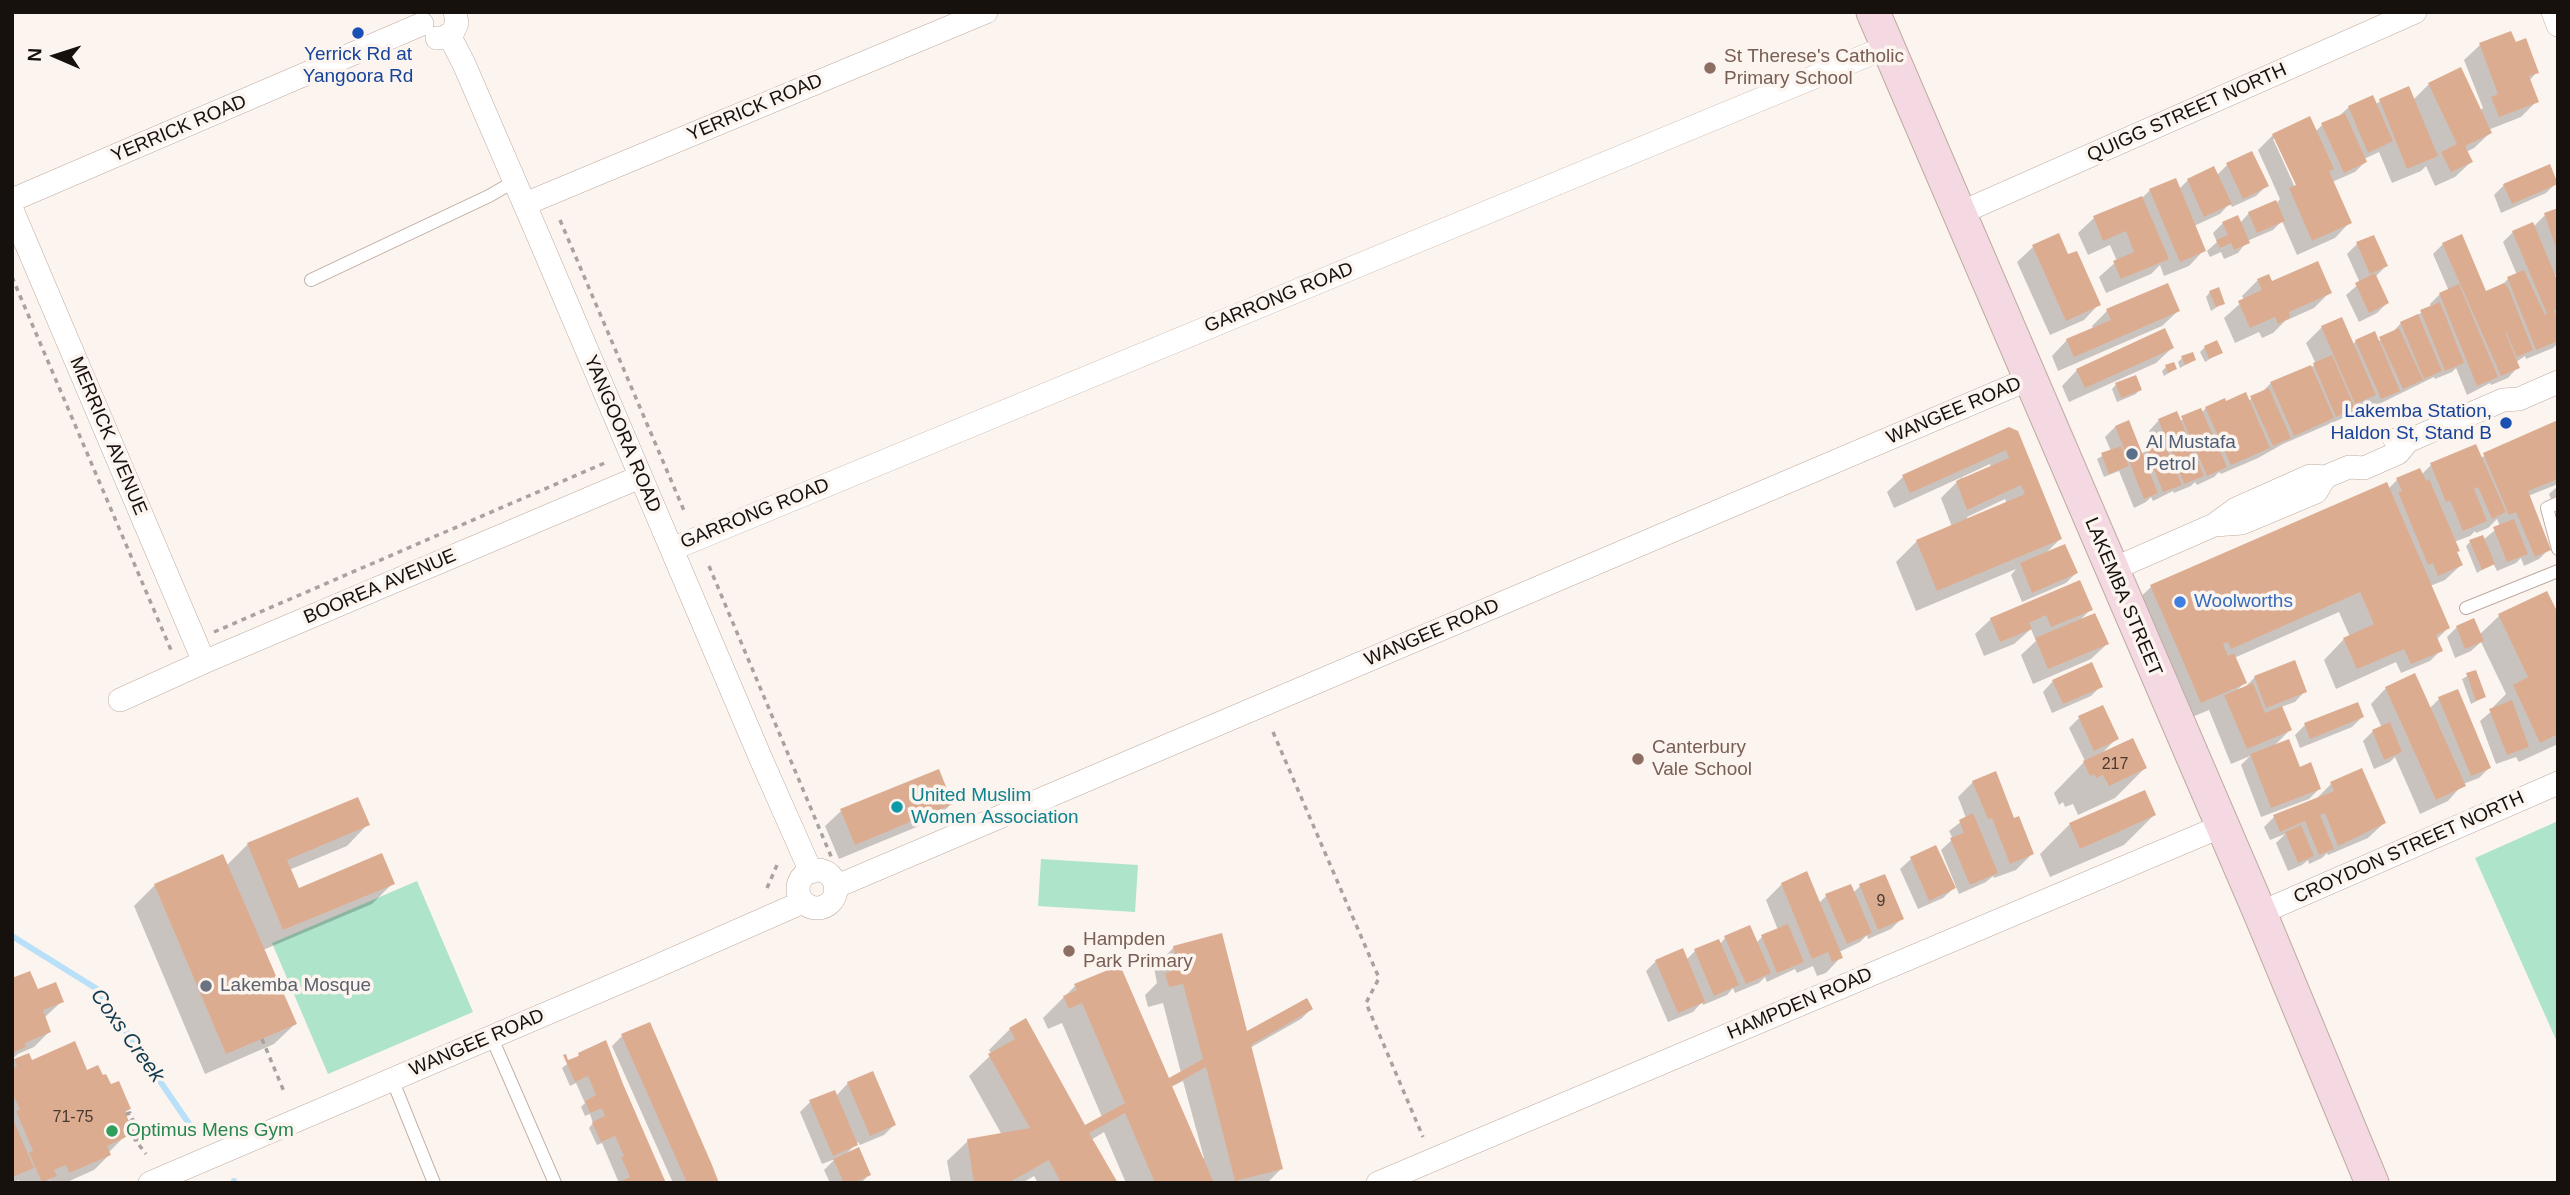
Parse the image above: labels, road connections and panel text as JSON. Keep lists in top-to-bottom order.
{
  "streets": {
    "main road": ["LAKEMBA STREET"],
    "street": [
      "YERRICK ROAD",
      "QUIGG STREET NORTH",
      "GARRONG ROAD",
      "WANGEE ROAD",
      "YANGOORA ROAD",
      "MERRICK AVENUE",
      "BOOREA AVENUE",
      "CROYDON STREET NORTH",
      "HAMPDEN ROAD"
    ]
  },
  "crossings": [
    ["YERRICK ROAD", "YANGOORA ROAD"],
    ["QUIGG STREET NORTH", "LAKEMBA STREET"],
    ["GARRONG ROAD", "YANGOORA ROAD"],
    ["GARRONG ROAD", "LAKEMBA STREET"],
    ["WANGEE ROAD", "YANGOORA ROAD"],
    ["WANGEE ROAD", "LAKEMBA STREET"],
    ["YANGOORA ROAD", "BOOREA AVENUE"],
    ["MERRICK AVENUE", "BOOREA AVENUE"],
    ["LAKEMBA STREET", "CROYDON STREET NORTH"],
    ["LAKEMBA STREET", "HAMPDEN ROAD"]
  ],
  "water": ["Coxs Creek"],
  "places": [
    "Yerrick Rd at Yangoora Rd",
    "St Therese's Catholic Primary School",
    "Lakemba Station, Haldon St, Stand B",
    "Al Mustafa Petrol",
    "Woolworths",
    "Canterbury Vale School",
    "United Muslim Women Association",
    "Hampden Park Primary",
    "Lakemba Mosque",
    "Optimus Mens Gym"
  ],
  "house_numbers": ["217", "9", "71-75"],
  "north": "left"
}
